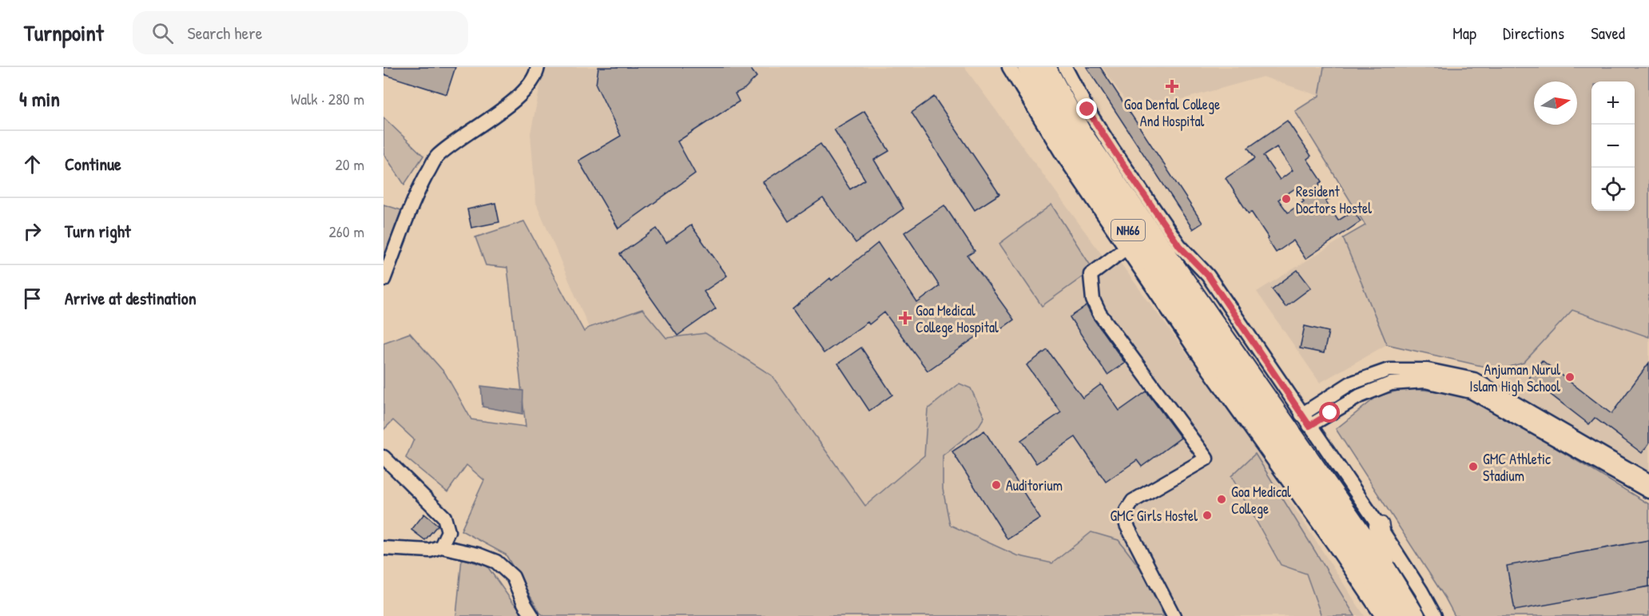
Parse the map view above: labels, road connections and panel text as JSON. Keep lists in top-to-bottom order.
{
  "streets": {
    "highway": ["NH66"]
  },
  "places": {
    "health": ["Goa Dental College And Hospital", "Goa Medical College Hospital"],
    "other": [
      "Resident Doctors Hostel",
      "Anjuman Nurul Islam High School",
      "GMC Athletic Stadium",
      "Auditorium",
      "Goa Medical College",
      "GMC Girls Hostel"
    ]
  },
  "north": "right",
  "page": {
    "header": "Turnpoint",
    "search": "Search here",
    "nav": ["Map", "Directions", "Saved"],
    "heading": ["4 min", "Walk · 280 m"],
    "map_buttons": ["+", "−"],
    "list": [
      ["Continue", "20 m"],
      ["Turn right", "260 m"],
      "Arrive at destination"
    ]
  }
}
